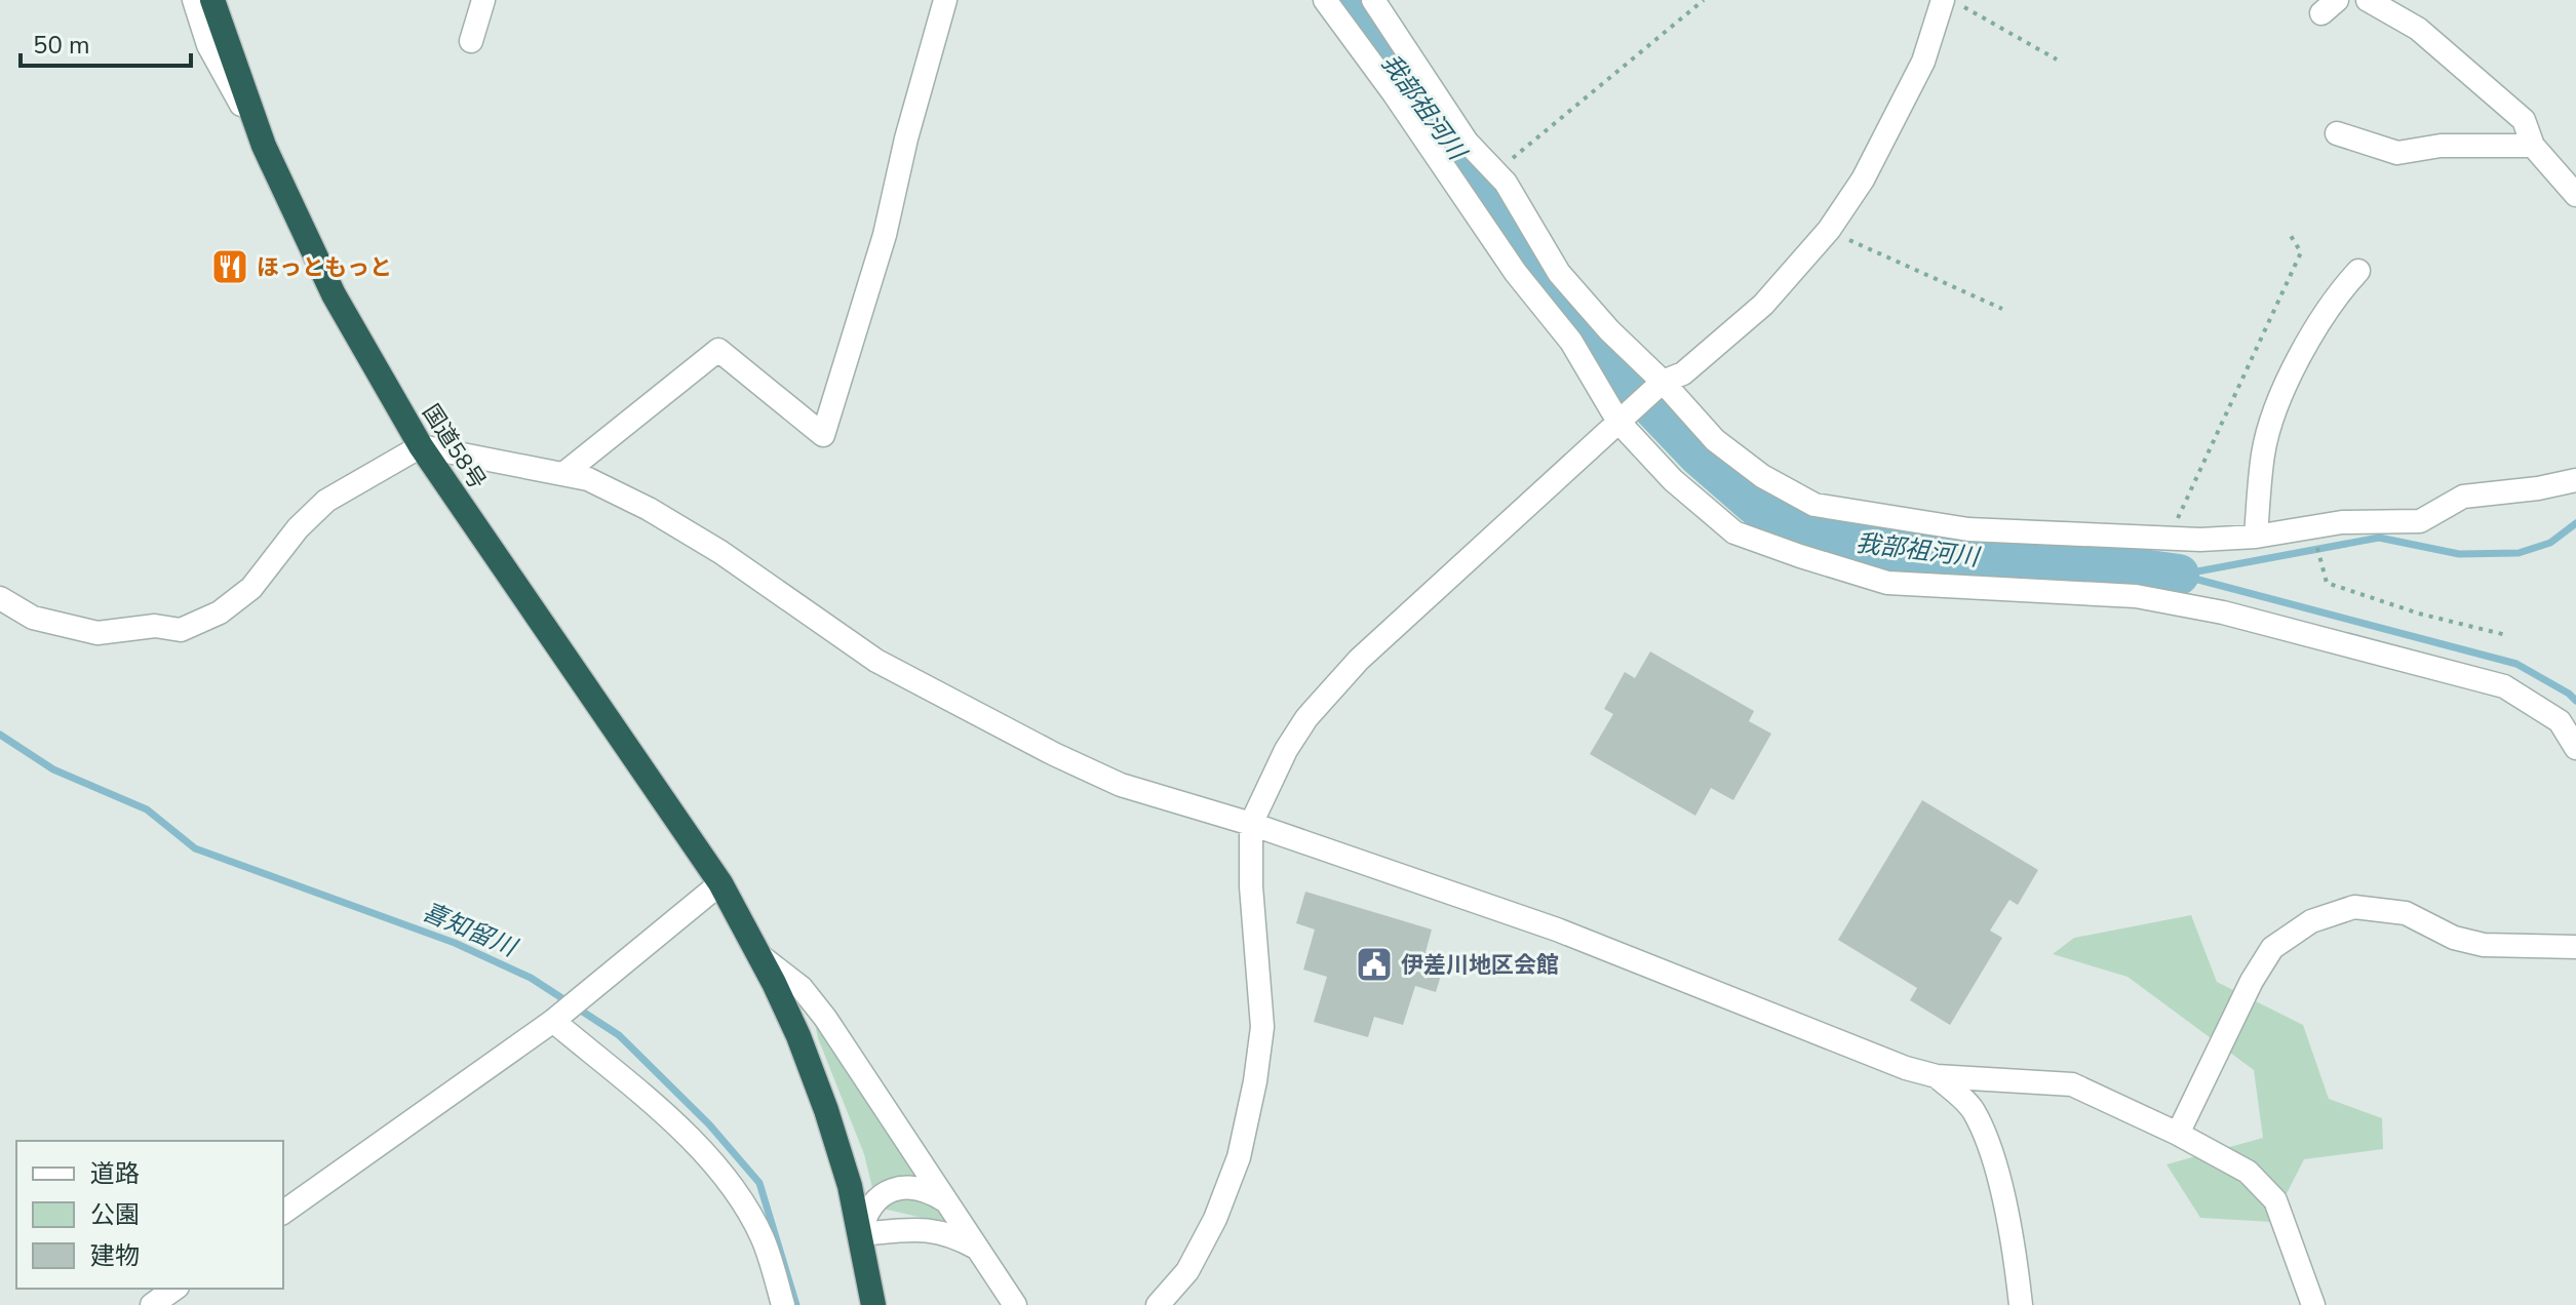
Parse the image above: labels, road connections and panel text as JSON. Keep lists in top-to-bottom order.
{
  "streets": {
    "highway": ["国道58号"]
  },
  "water": ["我部祖河川", "喜知留川"],
  "places": {
    "restaurant": ["ほっともっと"],
    "public building": ["伊差川地区会館"]
  },
  "legend": ["道路", "公園", "建物"],
  "scale_bar": "50 m"
}
